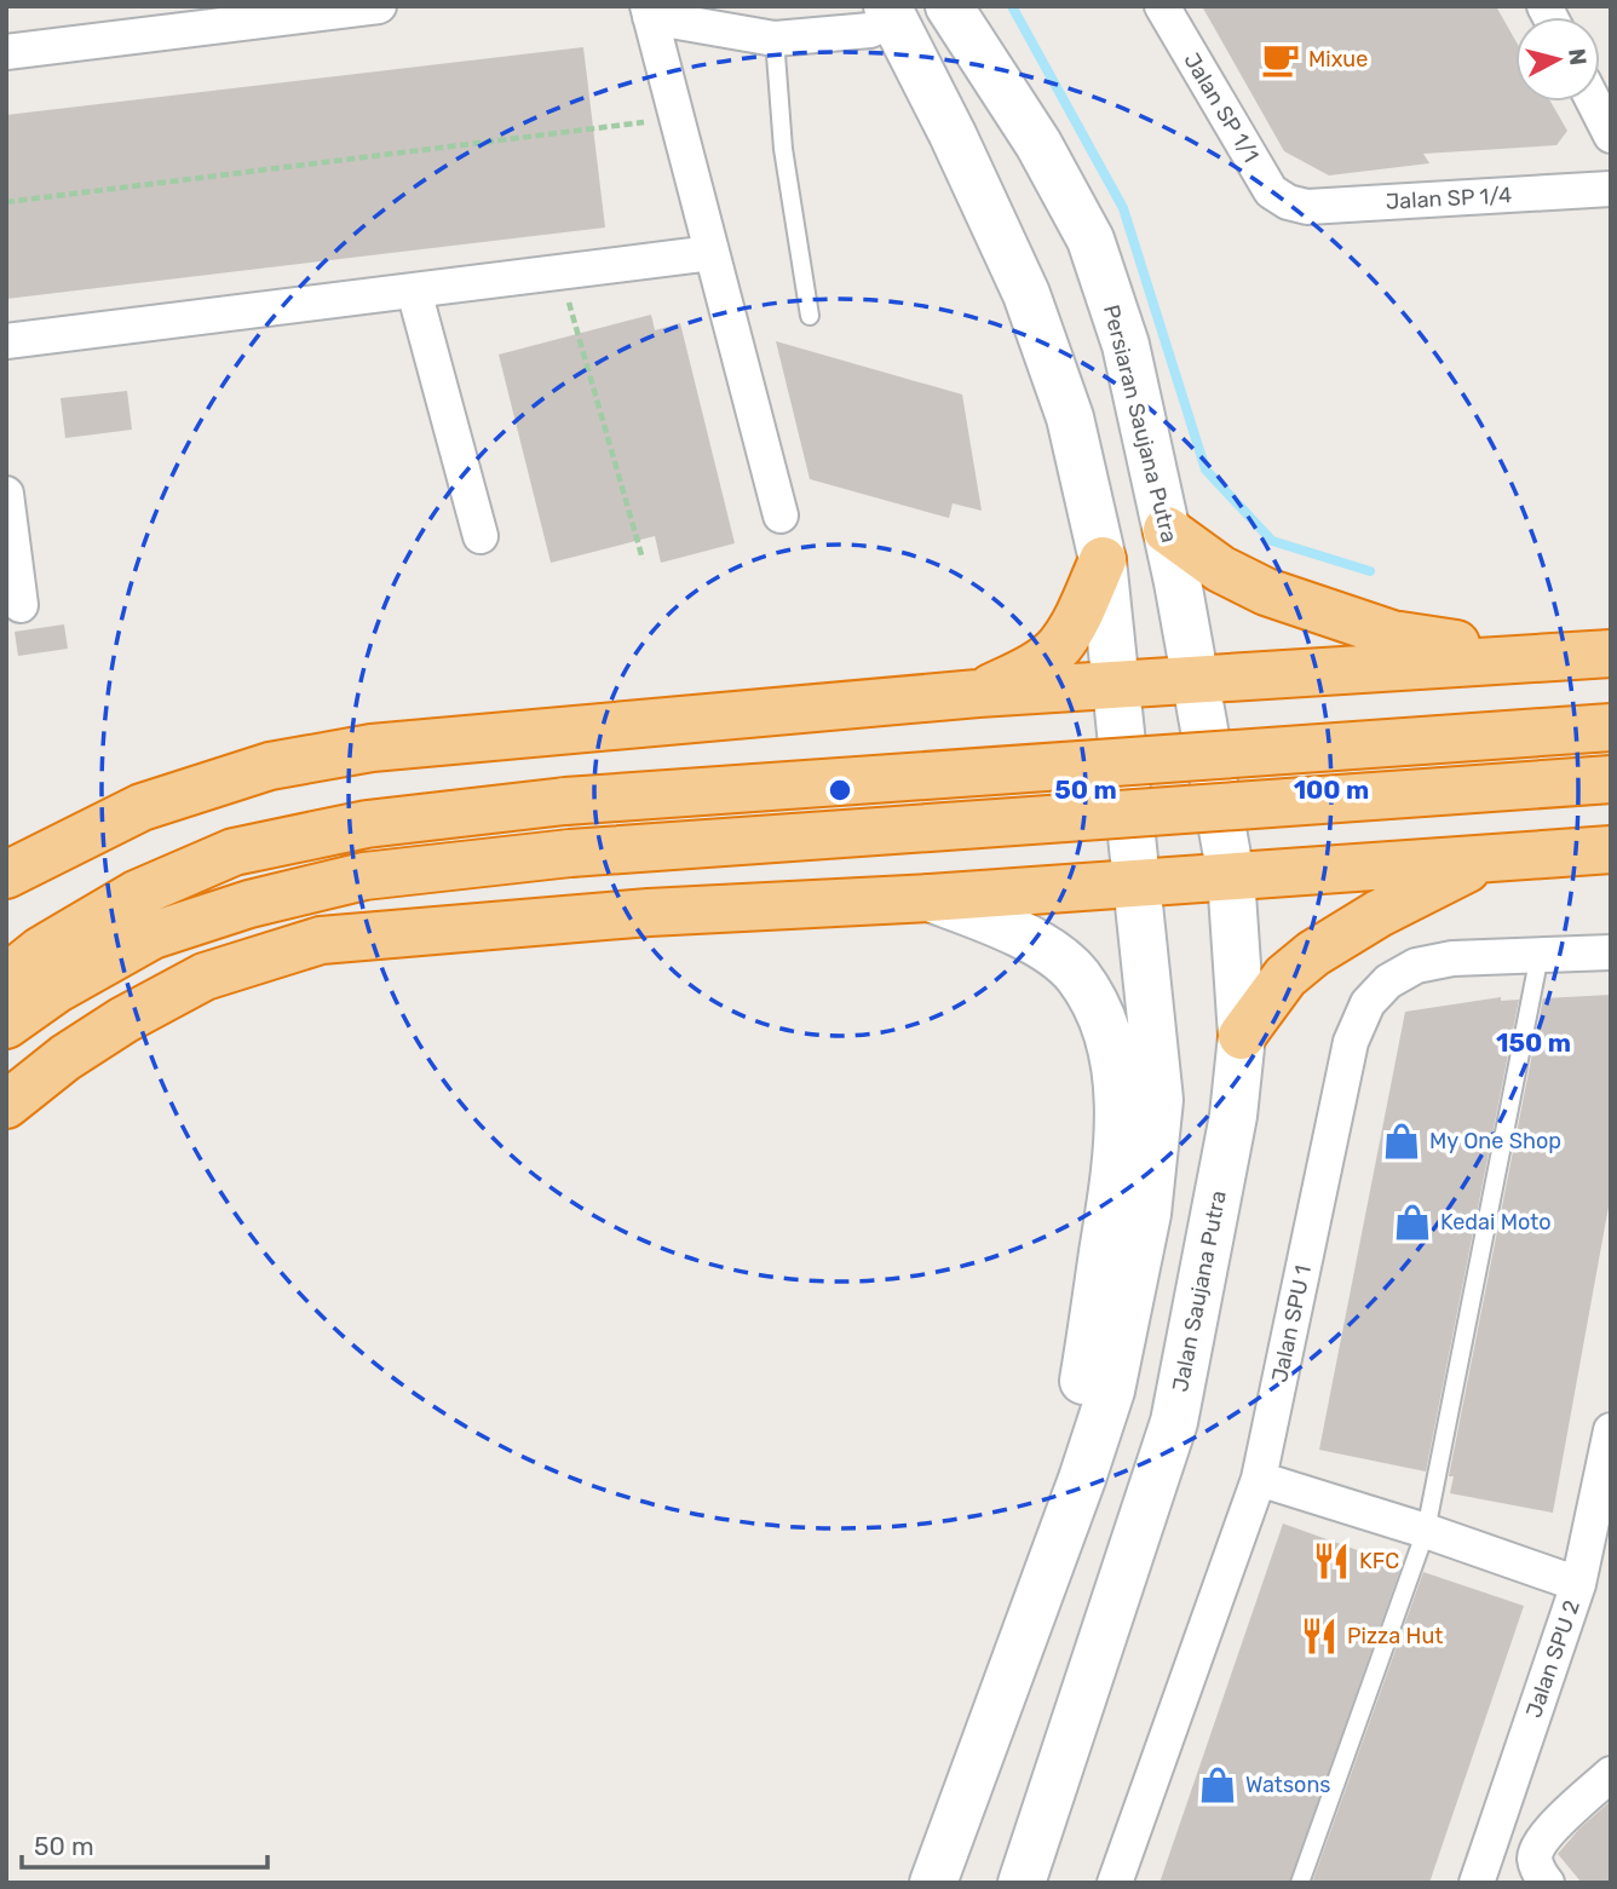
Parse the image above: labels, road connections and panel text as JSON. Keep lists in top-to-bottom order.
{
  "streets": {
    "main road": ["Persiaran Saujana Putra", "Jalan Saujana Putra"],
    "street": [
      "Jalan SP 1/1",
      "Jalan SP 1/4",
      "Jalan SPU 1",
      "Jalan SPU 2"
    ]
  },
  "crossings": [
    ["Jalan SP 1/1", "Jalan SP 1/4"],
    ["Persiaran Saujana Putra", "Jalan Saujana Putra"]
  ],
  "places": {
    "cafe": ["Mixue"],
    "shop": ["My One Shop", "Kedai Moto", "Watsons"],
    "restaurant": ["KFC", "Pizza Hut"]
  },
  "scale_bar": "50 m",
  "north": "right",
  "rings": ["50 m", "100 m", "150 m"]
}
